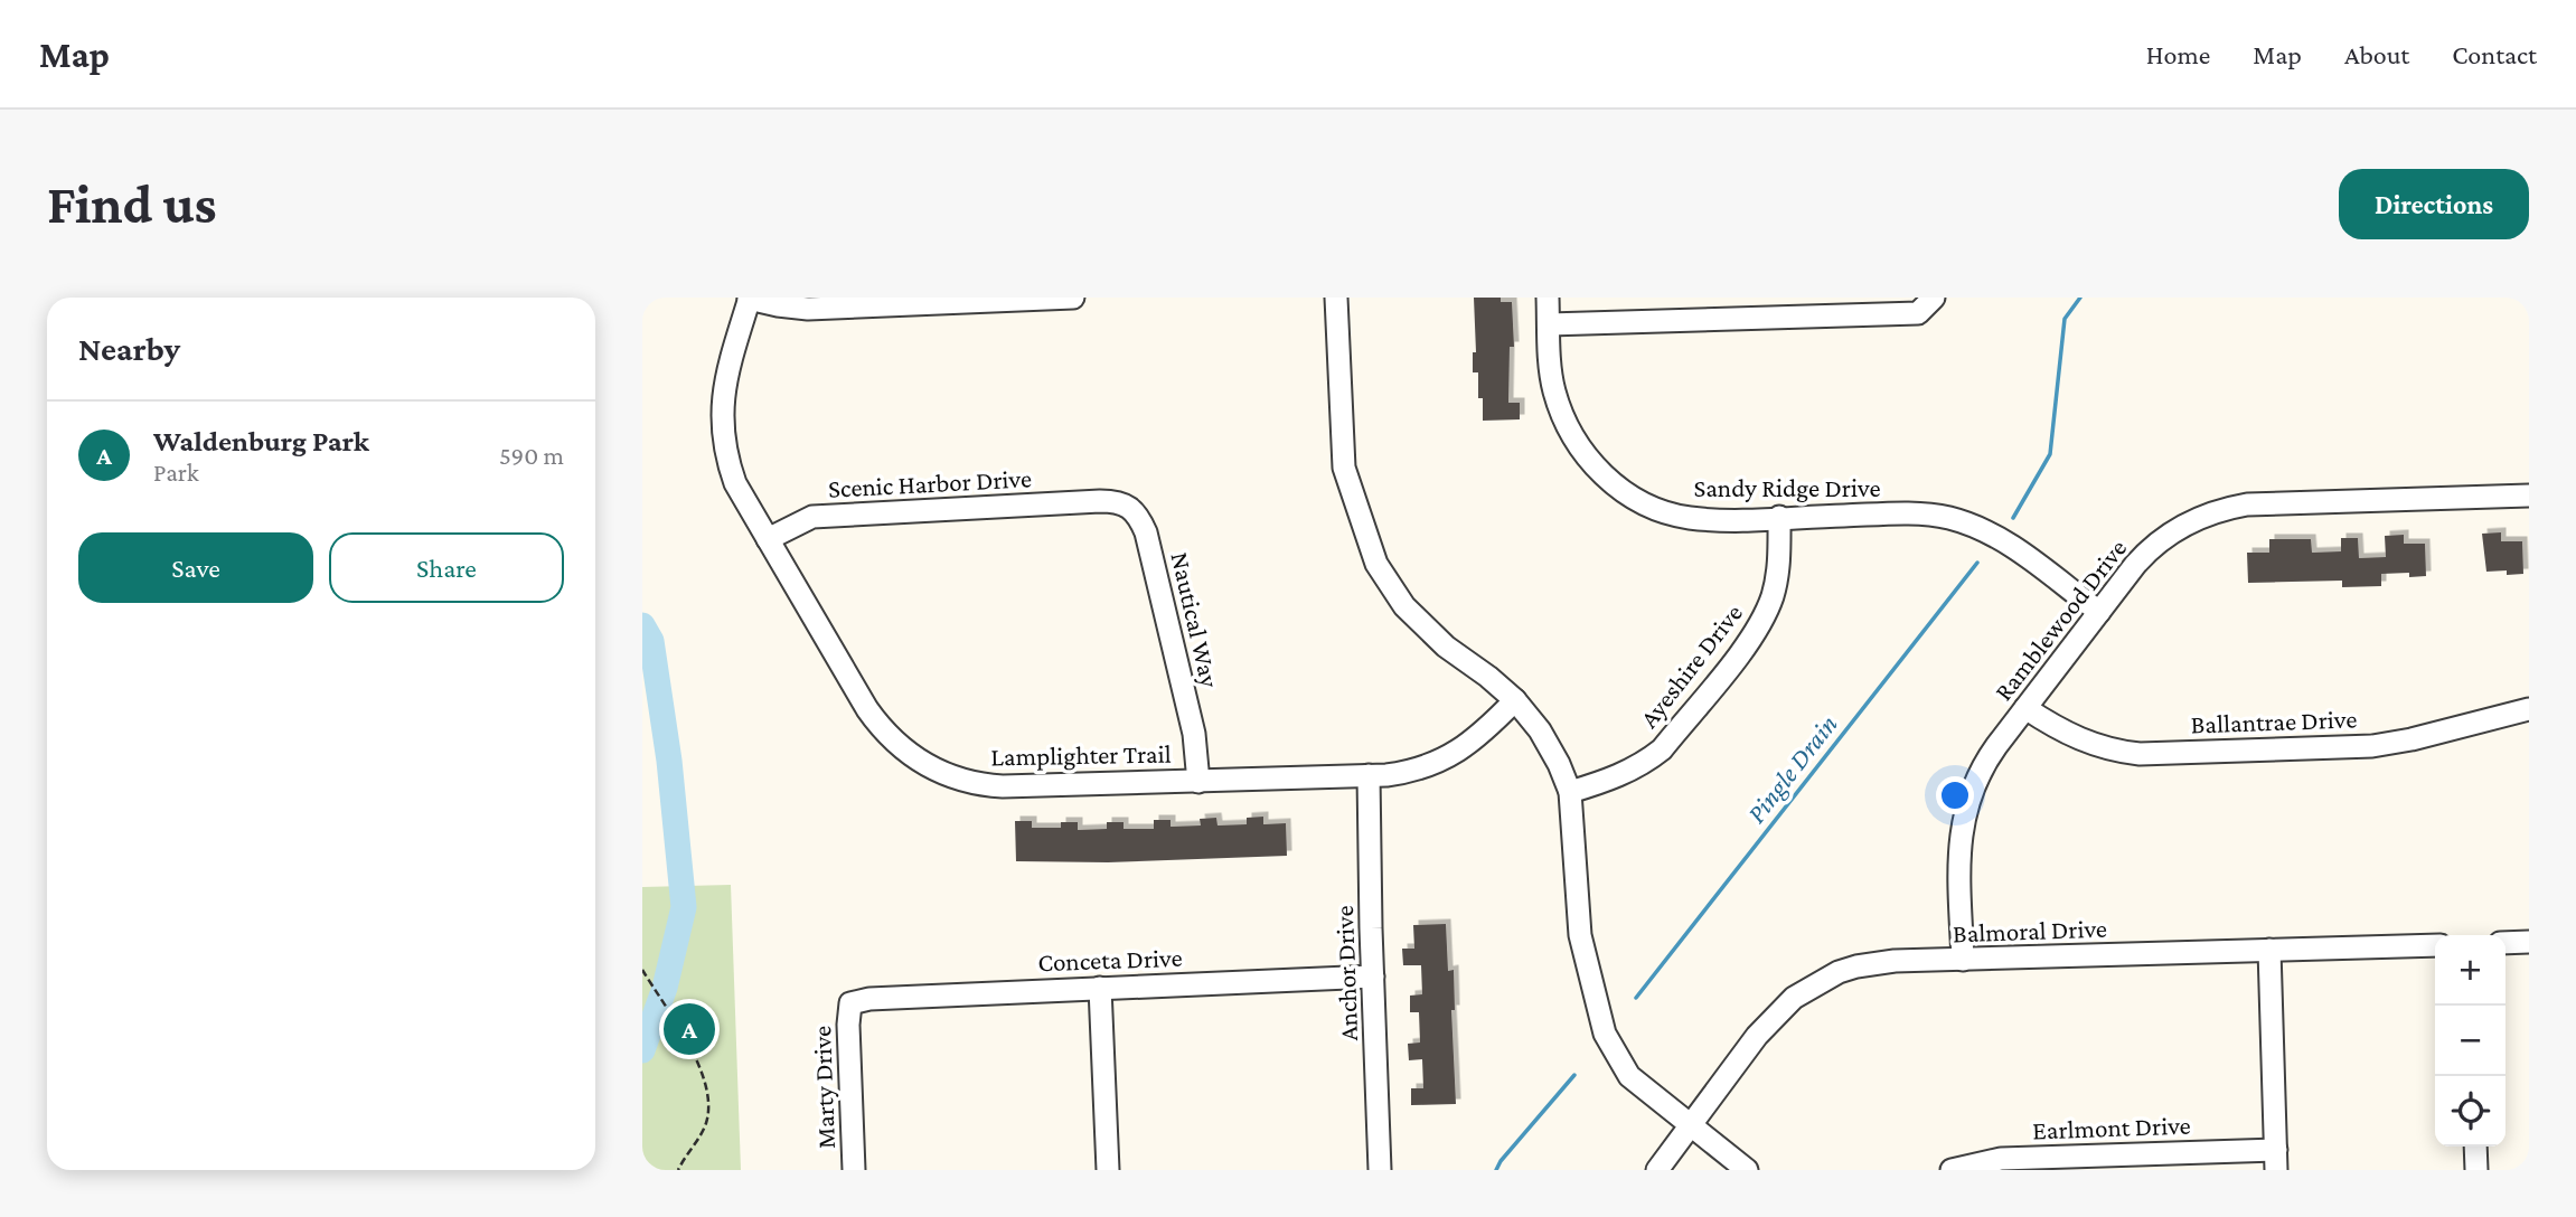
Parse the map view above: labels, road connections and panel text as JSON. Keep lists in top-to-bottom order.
{
  "streets": {
    "street": [
      "Scenic Harbor Drive",
      "Sandy Ridge Drive",
      "Nautical Way",
      "Ramblewood Drive",
      "Ayeshire Drive",
      "Ballantrae Drive",
      "Lamplighter Trail",
      "Balmoral Drive",
      "Conceta Drive",
      "Anchor Drive",
      "Marty Drive",
      "Earlmont Drive"
    ]
  },
  "crossings": [
    ["Scenic Harbor Drive", "Nautical Way"],
    ["Scenic Harbor Drive", "Lamplighter Trail"],
    ["Sandy Ridge Drive", "Ramblewood Drive"],
    ["Sandy Ridge Drive", "Ayeshire Drive"],
    ["Nautical Way", "Lamplighter Trail"],
    ["Ramblewood Drive", "Ballantrae Drive"],
    ["Ramblewood Drive", "Balmoral Drive"],
    ["Lamplighter Trail", "Anchor Drive"],
    ["Conceta Drive", "Anchor Drive"],
    ["Conceta Drive", "Marty Drive"]
  ],
  "water": ["Pingle Drain"],
  "page": {
    "header": "Map",
    "nav": [
      "Home",
      "Map",
      "About",
      "Contact"
    ],
    "buttons": [
      "Directions",
      ["Save", "Share"]
    ],
    "title": "Find us",
    "heading": "Nearby",
    "list": [
      {
        "mark": "A",
        "name": "Waldenburg Park",
        "note": "Park",
        "value": "590 m"
      }
    ],
    "map_buttons": ["+", "−"],
    "pins": "A"
  }
}
